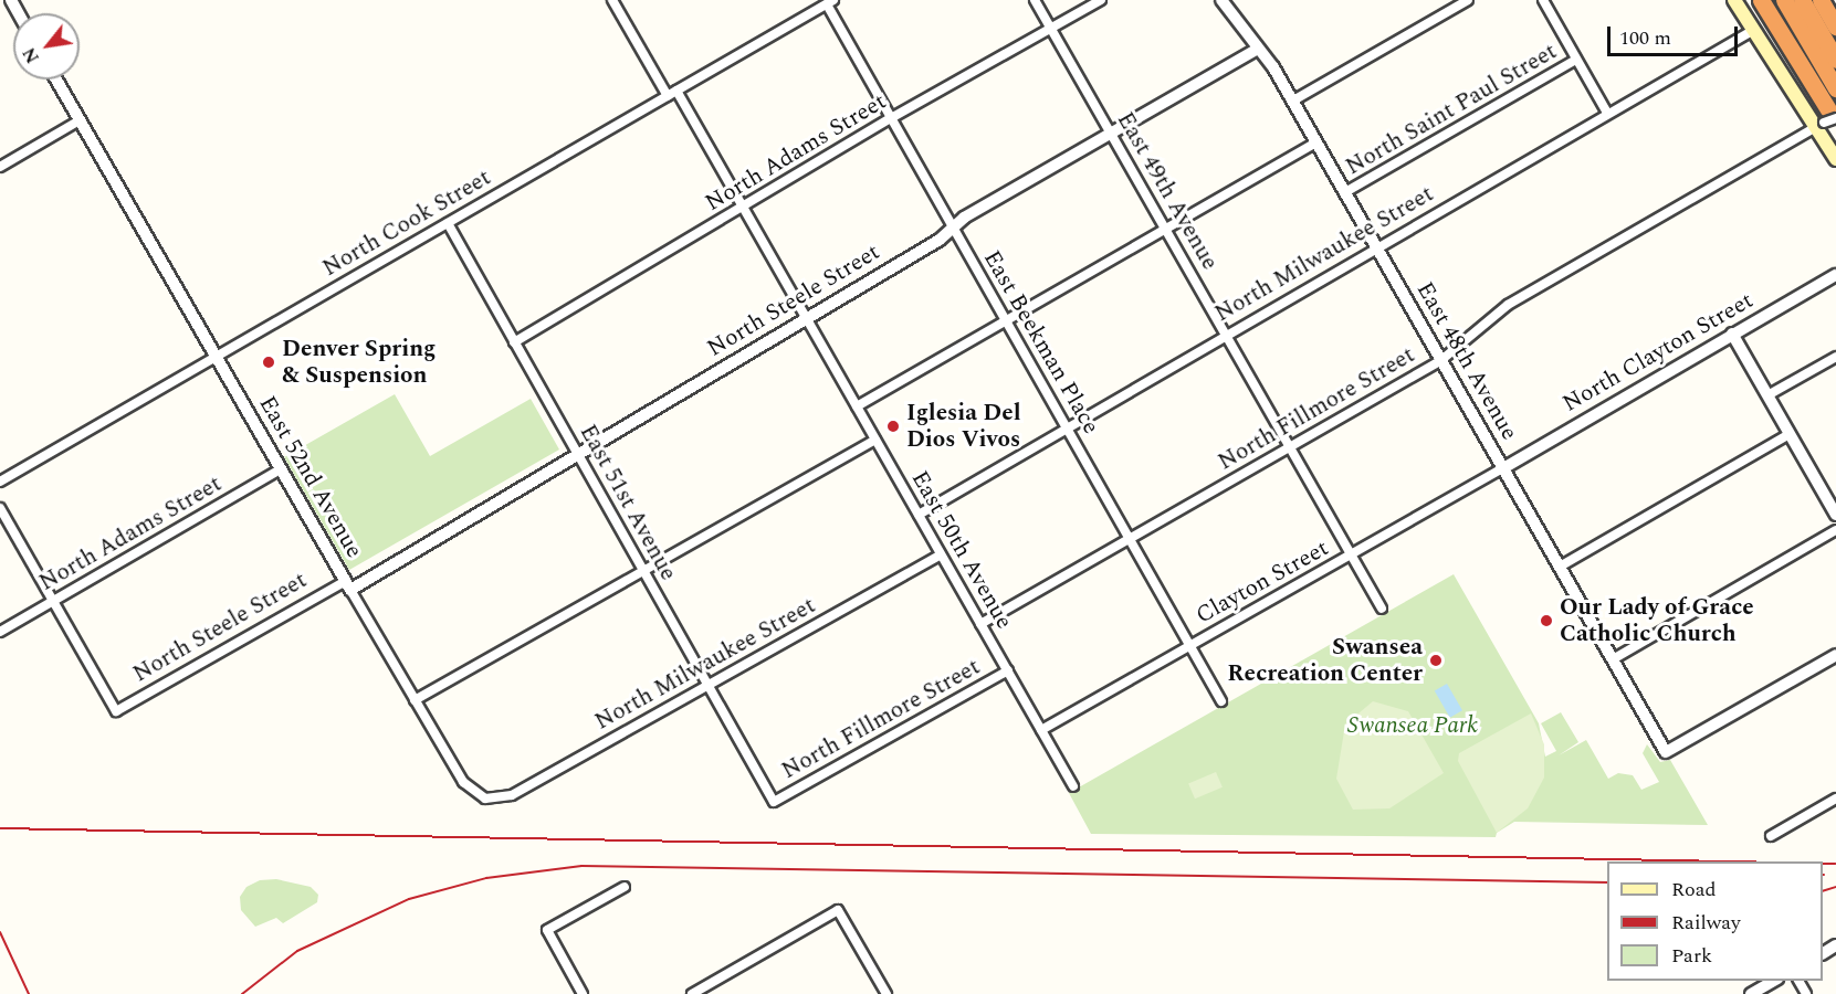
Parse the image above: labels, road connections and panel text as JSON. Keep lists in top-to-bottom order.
{
  "streets": {
    "street": [
      "North Saint Paul Street",
      "North Adams Street",
      "East 49th Avenue",
      "North Cook Street",
      "North Milwaukee Street",
      "North Steele Street",
      "East Beekman Place",
      "North Clayton Street",
      "East 48th Avenue",
      "North Fillmore Street",
      "East 52nd Avenue",
      "East 51st Avenue",
      "East 50th Avenue",
      "Clayton Street"
    ]
  },
  "crossings": [
    ["North Saint Paul Street", "East 49th Avenue"],
    ["North Saint Paul Street", "East Beekman Place"],
    ["North Saint Paul Street", "East 48th Avenue"],
    ["North Saint Paul Street", "East 50th Avenue"],
    ["North Adams Street", "East 49th Avenue"],
    ["North Adams Street", "North Steele Street"],
    ["North Adams Street", "East Beekman Place"],
    ["North Adams Street", "East 52nd Avenue"],
    ["North Adams Street", "East 51st Avenue"],
    ["North Adams Street", "East 50th Avenue"],
    ["East 49th Avenue", "North Milwaukee Street"],
    ["East 49th Avenue", "North Steele Street"],
    ["East 49th Avenue", "North Fillmore Street"],
    ["East 49th Avenue", "Clayton Street"],
    ["North Cook Street", "East Beekman Place"],
    ["North Cook Street", "East 52nd Avenue"],
    ["North Cook Street", "East 51st Avenue"],
    ["North Cook Street", "East 50th Avenue"],
    ["North Milwaukee Street", "East Beekman Place"],
    ["North Milwaukee Street", "East 48th Avenue"],
    ["North Milwaukee Street", "East 52nd Avenue"],
    ["North Milwaukee Street", "East 51st Avenue"],
    ["North Milwaukee Street", "East 50th Avenue"],
    ["North Steele Street", "East Beekman Place"],
    ["North Steele Street", "East 48th Avenue"],
    ["North Steele Street", "East 52nd Avenue"],
    ["North Steele Street", "East 51st Avenue"],
    ["North Steele Street", "East 50th Avenue"],
    ["East Beekman Place", "North Fillmore Street"],
    ["East Beekman Place", "Clayton Street"],
    ["North Clayton Street", "East 48th Avenue"],
    ["North Clayton Street", "Clayton Street"],
    ["East 48th Avenue", "North Fillmore Street"],
    ["East 48th Avenue", "Clayton Street"],
    ["North Fillmore Street", "East 51st Avenue"],
    ["North Fillmore Street", "East 50th Avenue"],
    ["East 50th Avenue", "Clayton Street"]
  ],
  "parks": ["Swansea Park"],
  "places": [
    "Denver Spring & Suspension",
    "Iglesia Del Dios Vivos",
    "Our Lady of Grace Catholic Church",
    "Swansea Recreation Center"
  ],
  "legend": ["Road", "Railway", "Park"],
  "scale_bar": "100 m",
  "north": "bottom left"
}
